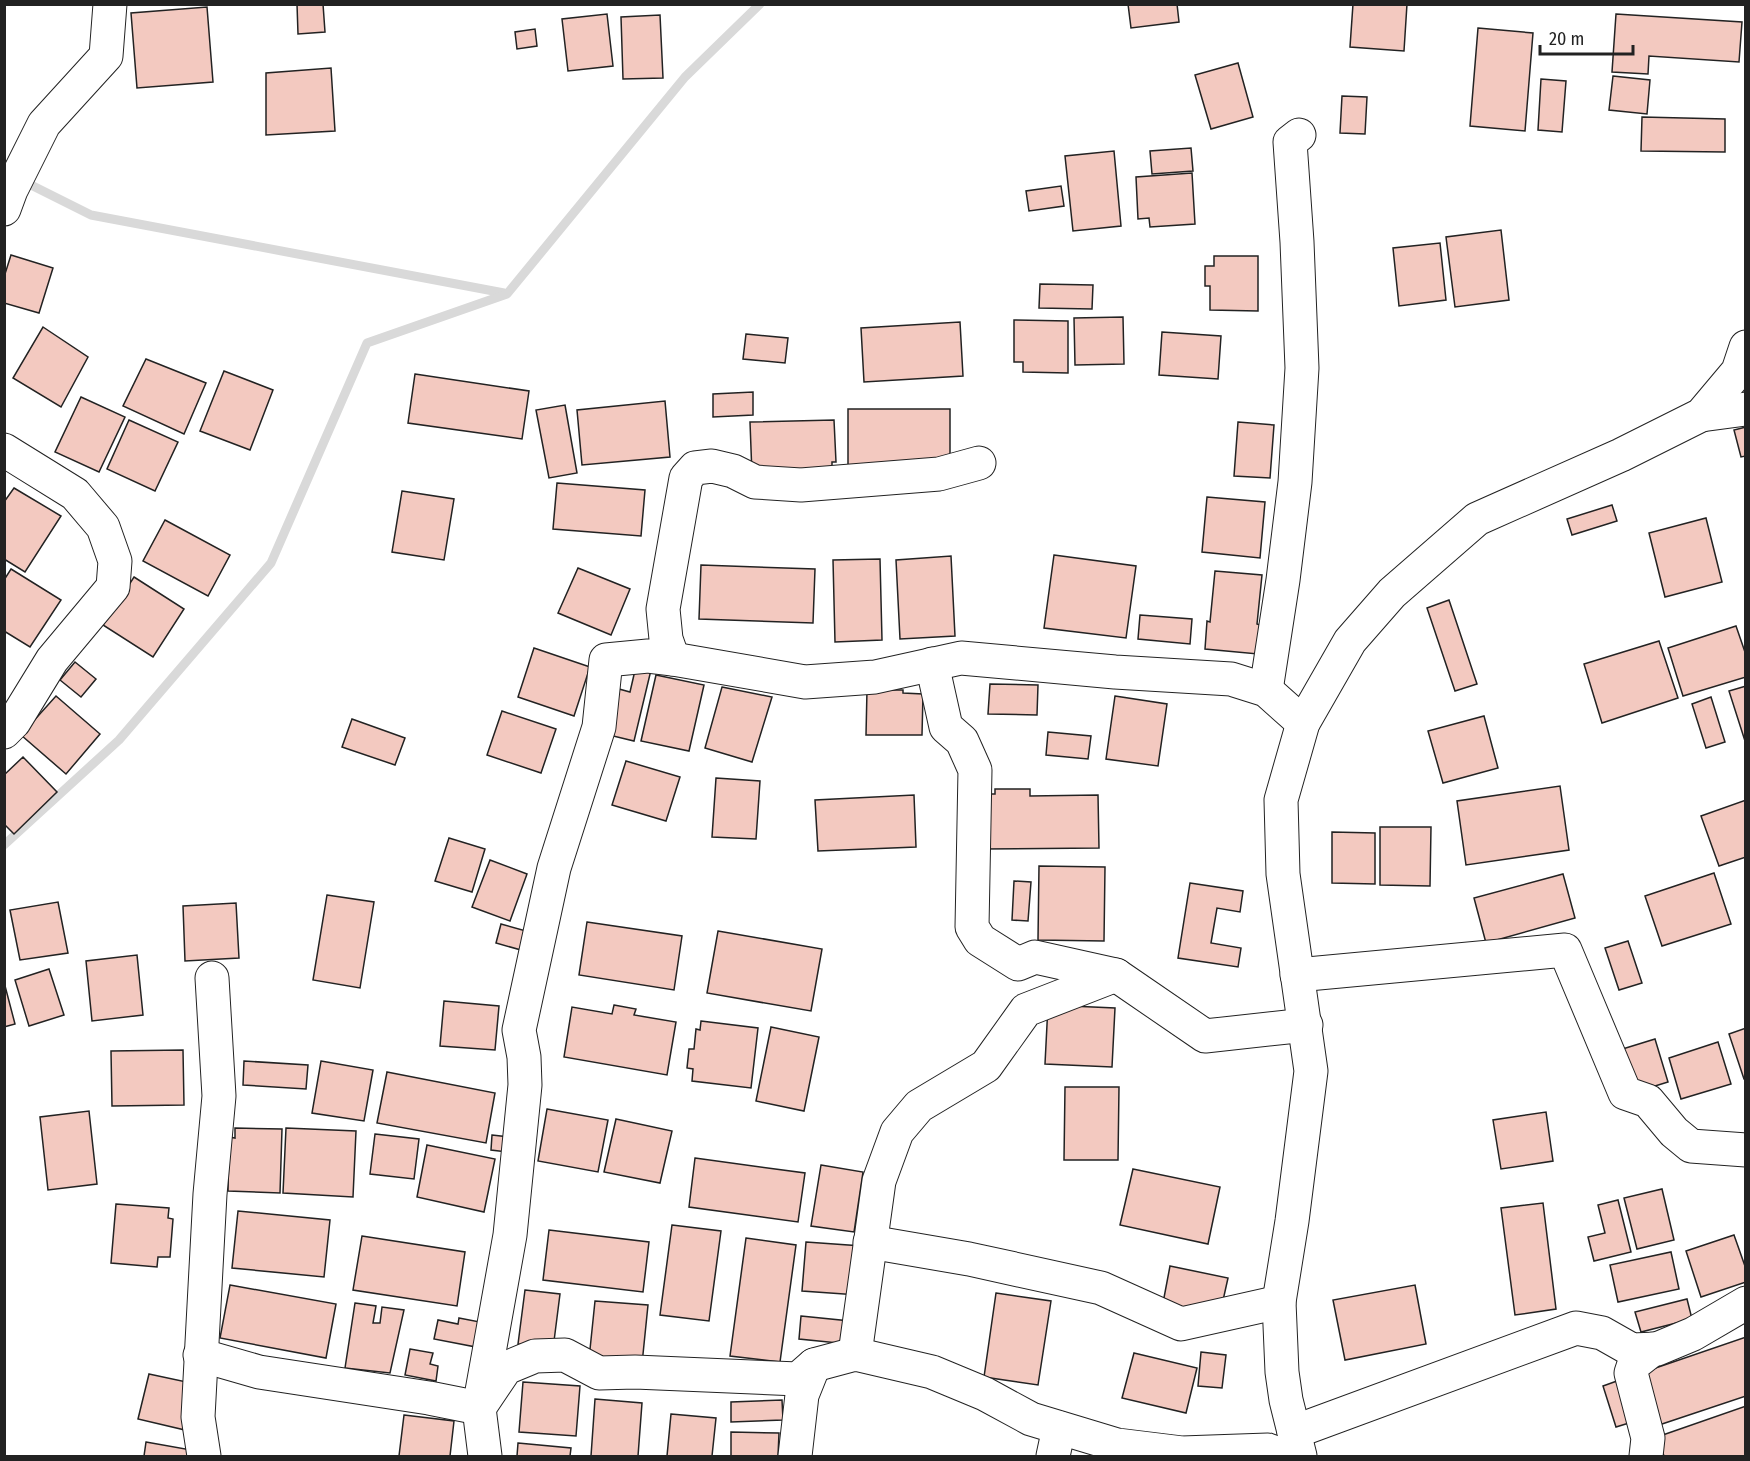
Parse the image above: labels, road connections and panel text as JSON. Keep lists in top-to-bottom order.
{
  "scale_bar": "20 m"
}
